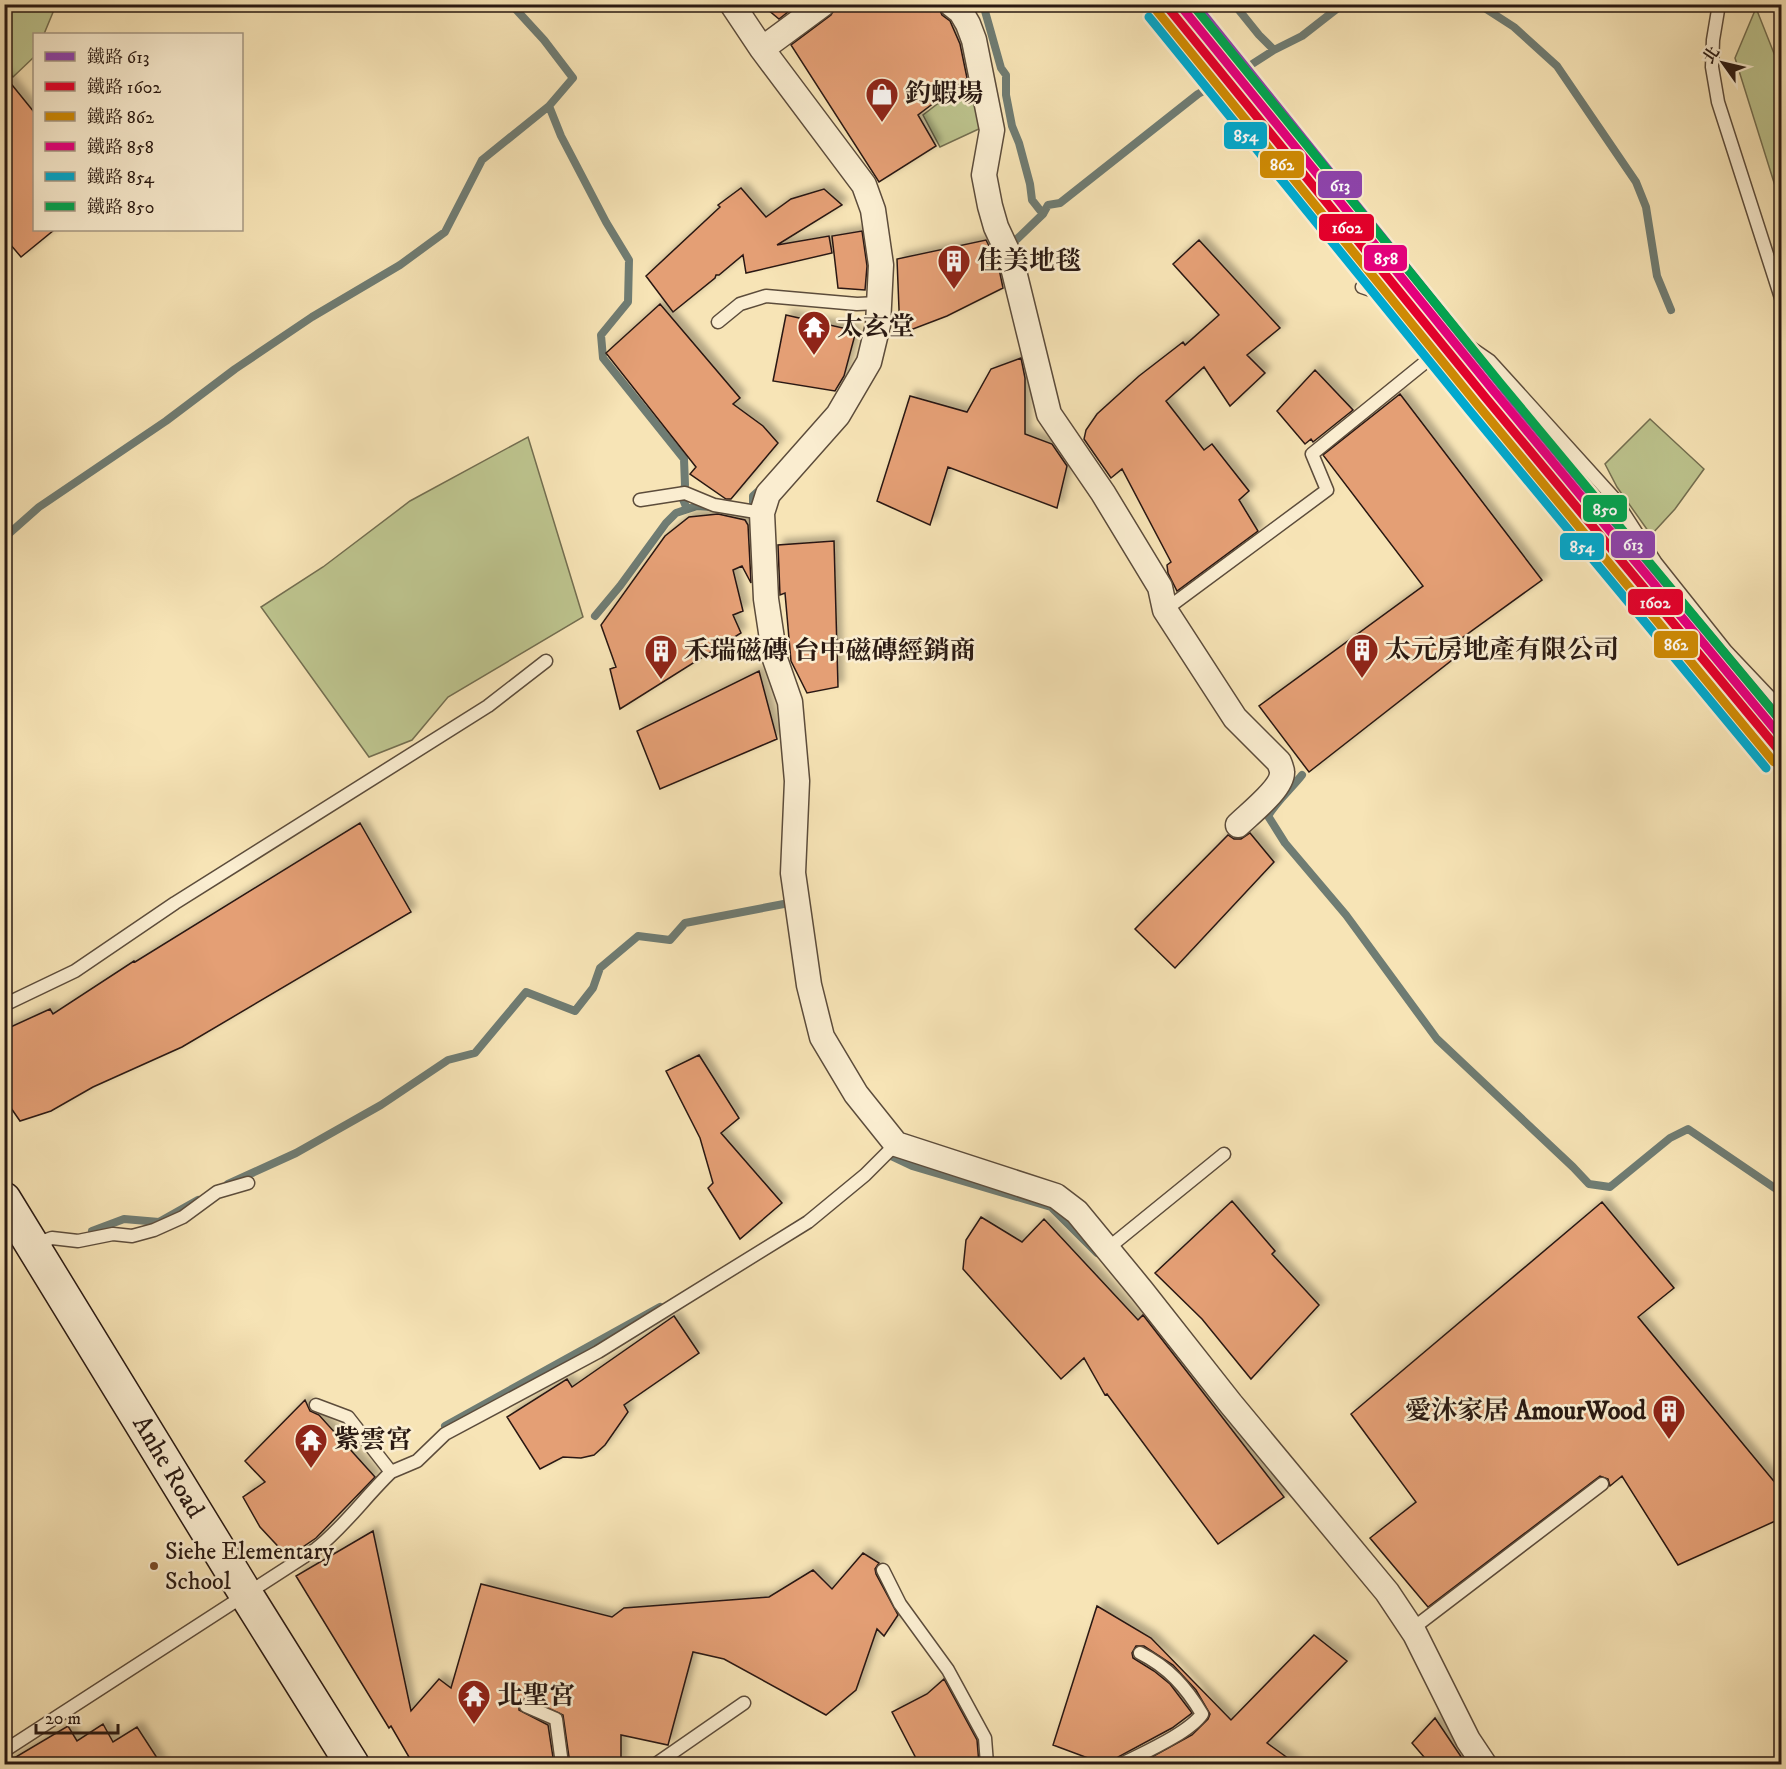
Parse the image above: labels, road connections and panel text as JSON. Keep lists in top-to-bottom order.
{
  "streets": {
    "main road": ["Anhe Road"]
  },
  "places": {
    "shop": ["釣蝦場"],
    "building": [
      "佳美地毯",
      "太元房地產有限公司",
      "禾瑞磁磚 台中磁磚經銷商",
      "愛沐家居 AmourWood"
    ],
    "temple": ["太玄堂", "紫雲宮", "北聖宮"],
    "other": ["Siehe Elementary School"]
  },
  "lines": [
    "rail line 613",
    "rail line 1602",
    "rail line 858",
    "rail line 850",
    "rail line 862",
    "rail line 854"
  ],
  "legend": [
    "鐵路 613",
    "鐵路 1602",
    "鐵路 862",
    "鐵路 858",
    "鐵路 854",
    "鐵路 850"
  ],
  "scale_bar": "20 m",
  "north": "top left"
}
